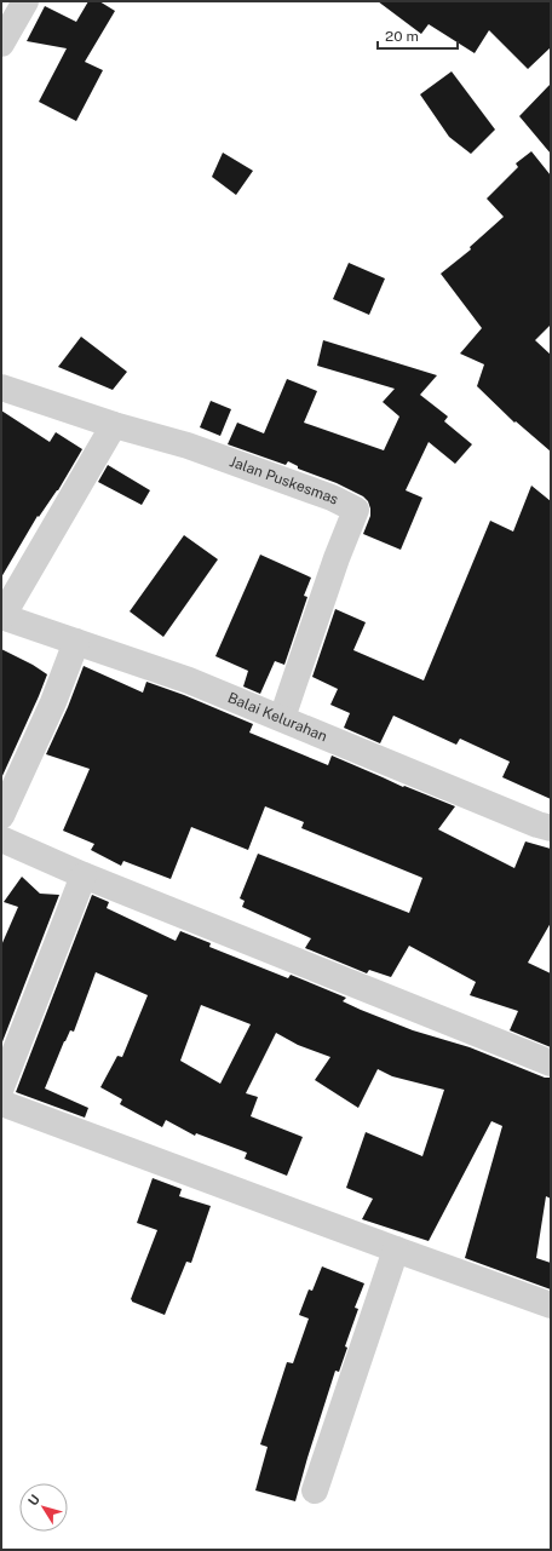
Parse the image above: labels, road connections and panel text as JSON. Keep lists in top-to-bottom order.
{
  "streets": {
    "street": ["Jalan Puskesmas", "Balai Kelurahan"]
  },
  "crossings": [
    ["Jalan Puskesmas", "Balai Kelurahan"]
  ],
  "scale_bar": "20 m",
  "north": "top left"
}
